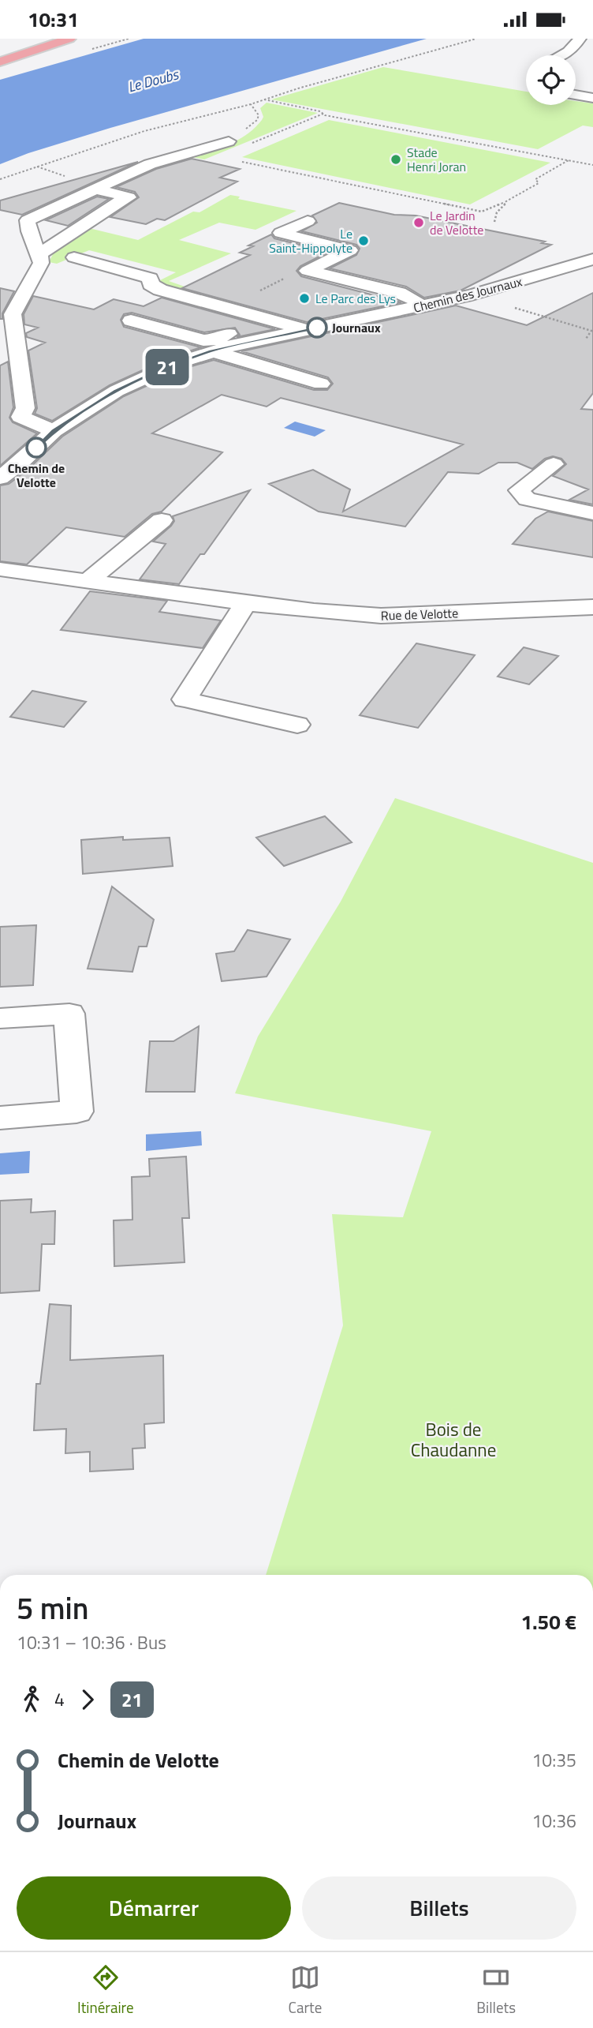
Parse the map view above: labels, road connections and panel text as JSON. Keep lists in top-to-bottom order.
{
  "streets": {
    "street": ["Chemin des Journaux", "Rue de Velotte"]
  },
  "water": ["Le Doubs"],
  "parks": ["Bois de Chaudanne"],
  "places": [
    "Stade Henri Joran",
    "Le Jardin de Velotte",
    "Le Saint-Hippolyte",
    "Le Parc des Lys",
    "Journaux",
    "Chemin de Velotte"
  ],
  "lines": ["bus line 21"],
  "page": {
    "status": "10:31",
    "on_map": "21",
    "heading": ["5 min", "10:31 – 10:36 · Bus", "1.50 €"],
    "legs": ["4", "21"],
    "list": [
      {
        "name": "Chemin de Velotte",
        "value": "10:35"
      },
      {
        "name": "Journaux",
        "value": "10:36"
      }
    ],
    "buttons": ["Démarrer", "Billets"],
    "tabs": ["Itinéraire", "Carte", "Billets"]
  }
}
